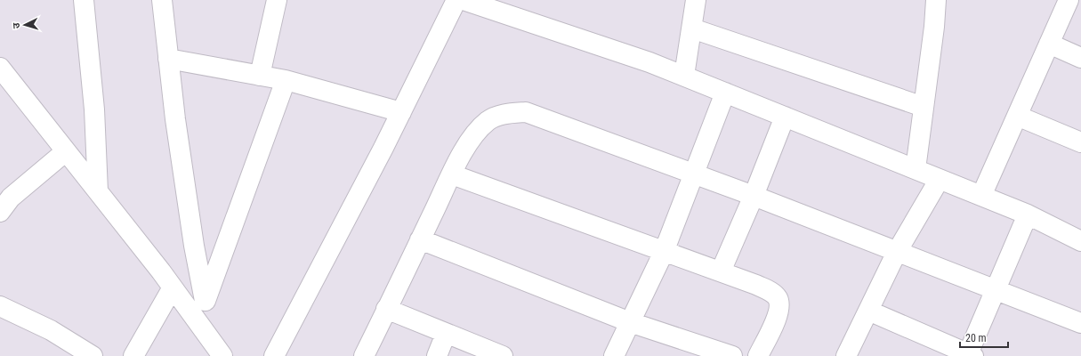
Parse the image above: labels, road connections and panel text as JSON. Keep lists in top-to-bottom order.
{
  "scale_bar": "20 m",
  "north": "left"
}
